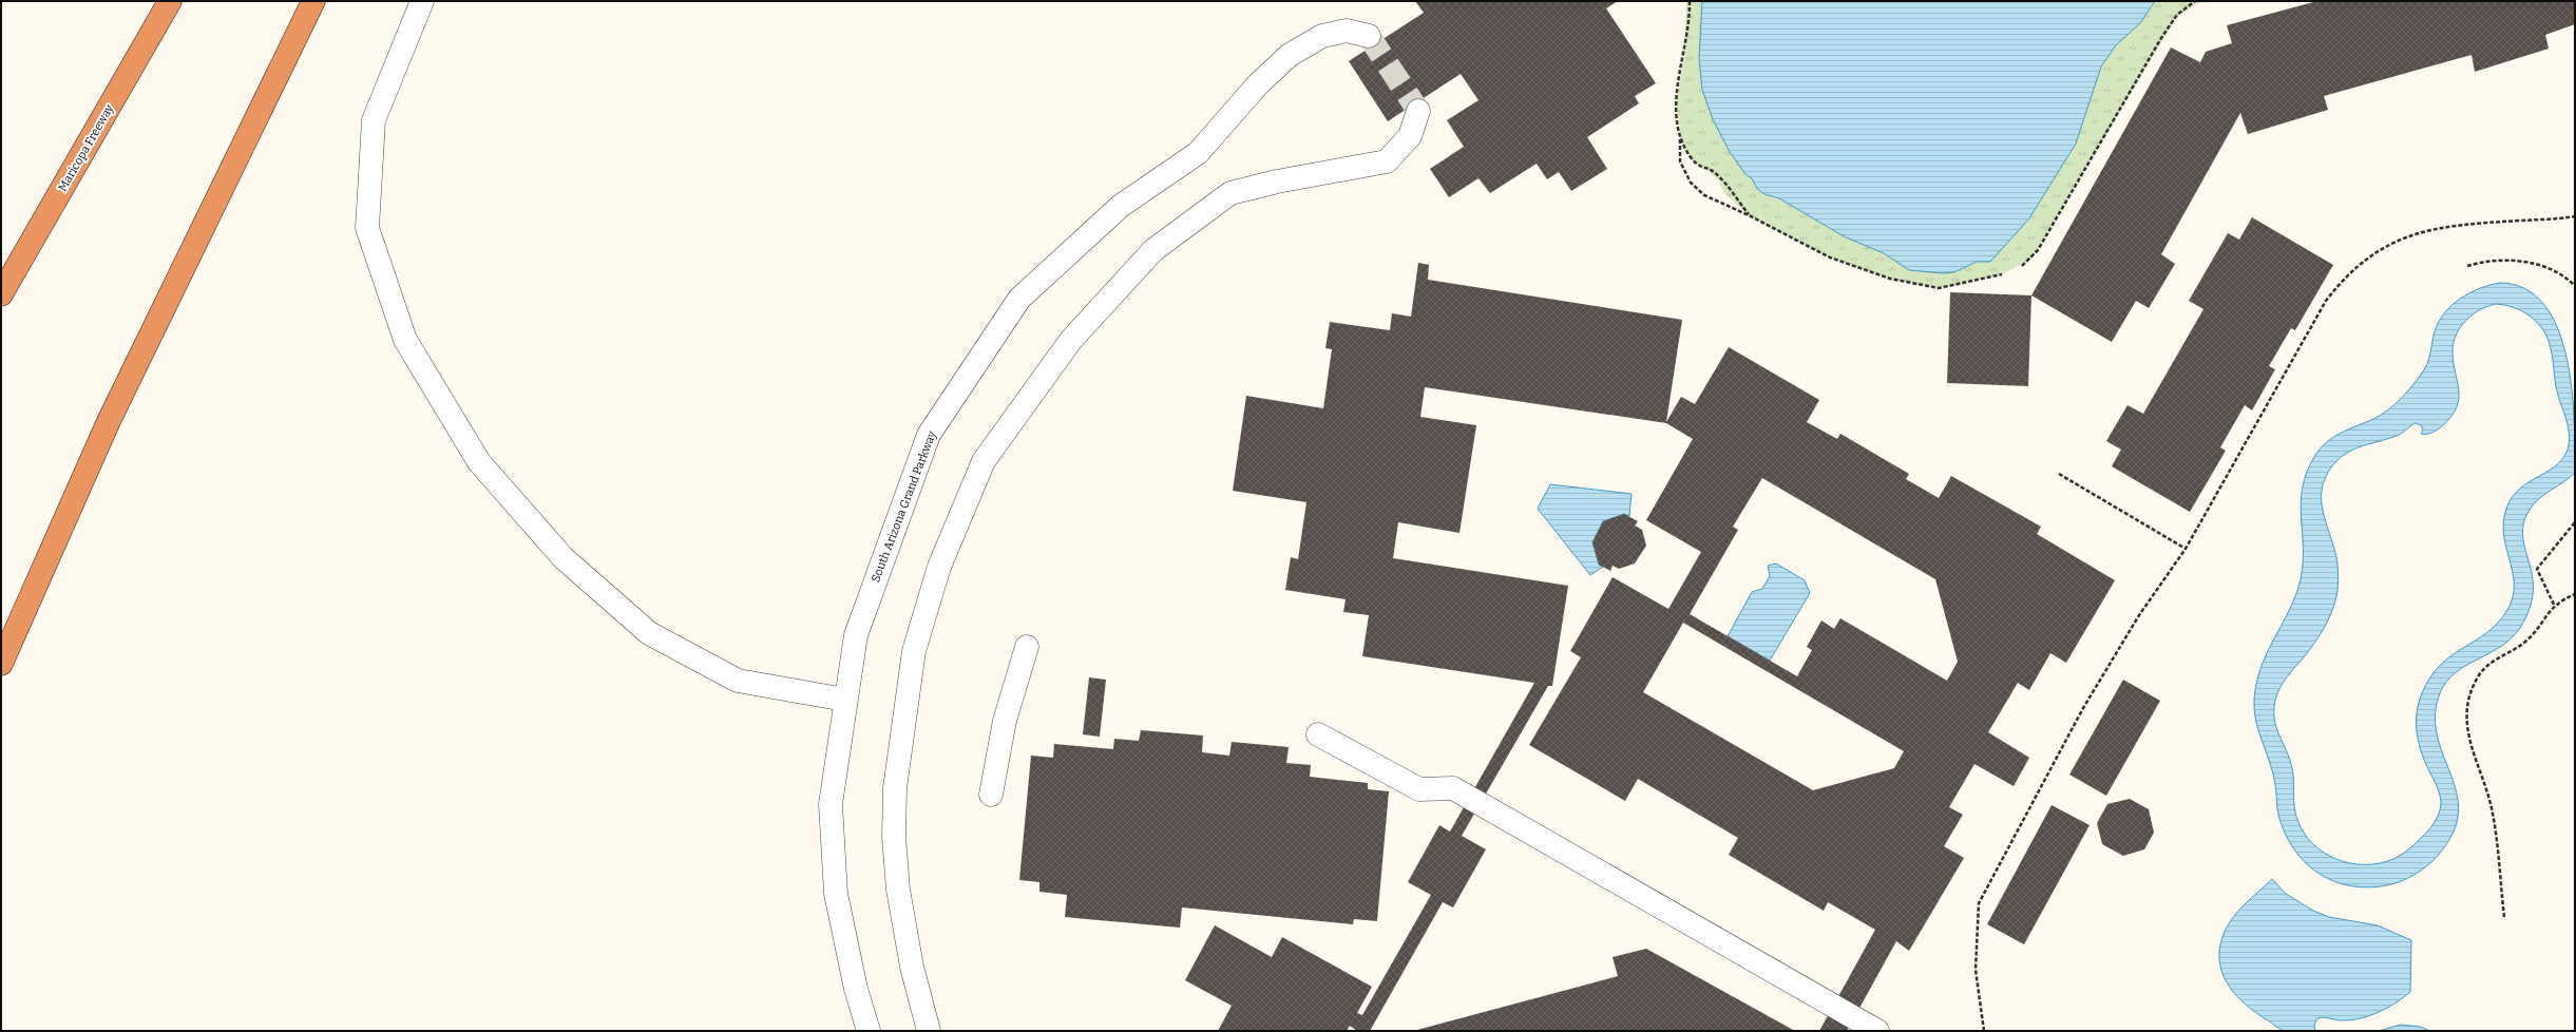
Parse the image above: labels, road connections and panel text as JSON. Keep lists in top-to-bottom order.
{
  "streets": {
    "highway": ["Maricopa Freeway"],
    "street": ["South Arizona Grand Parkway"]
  }
}
